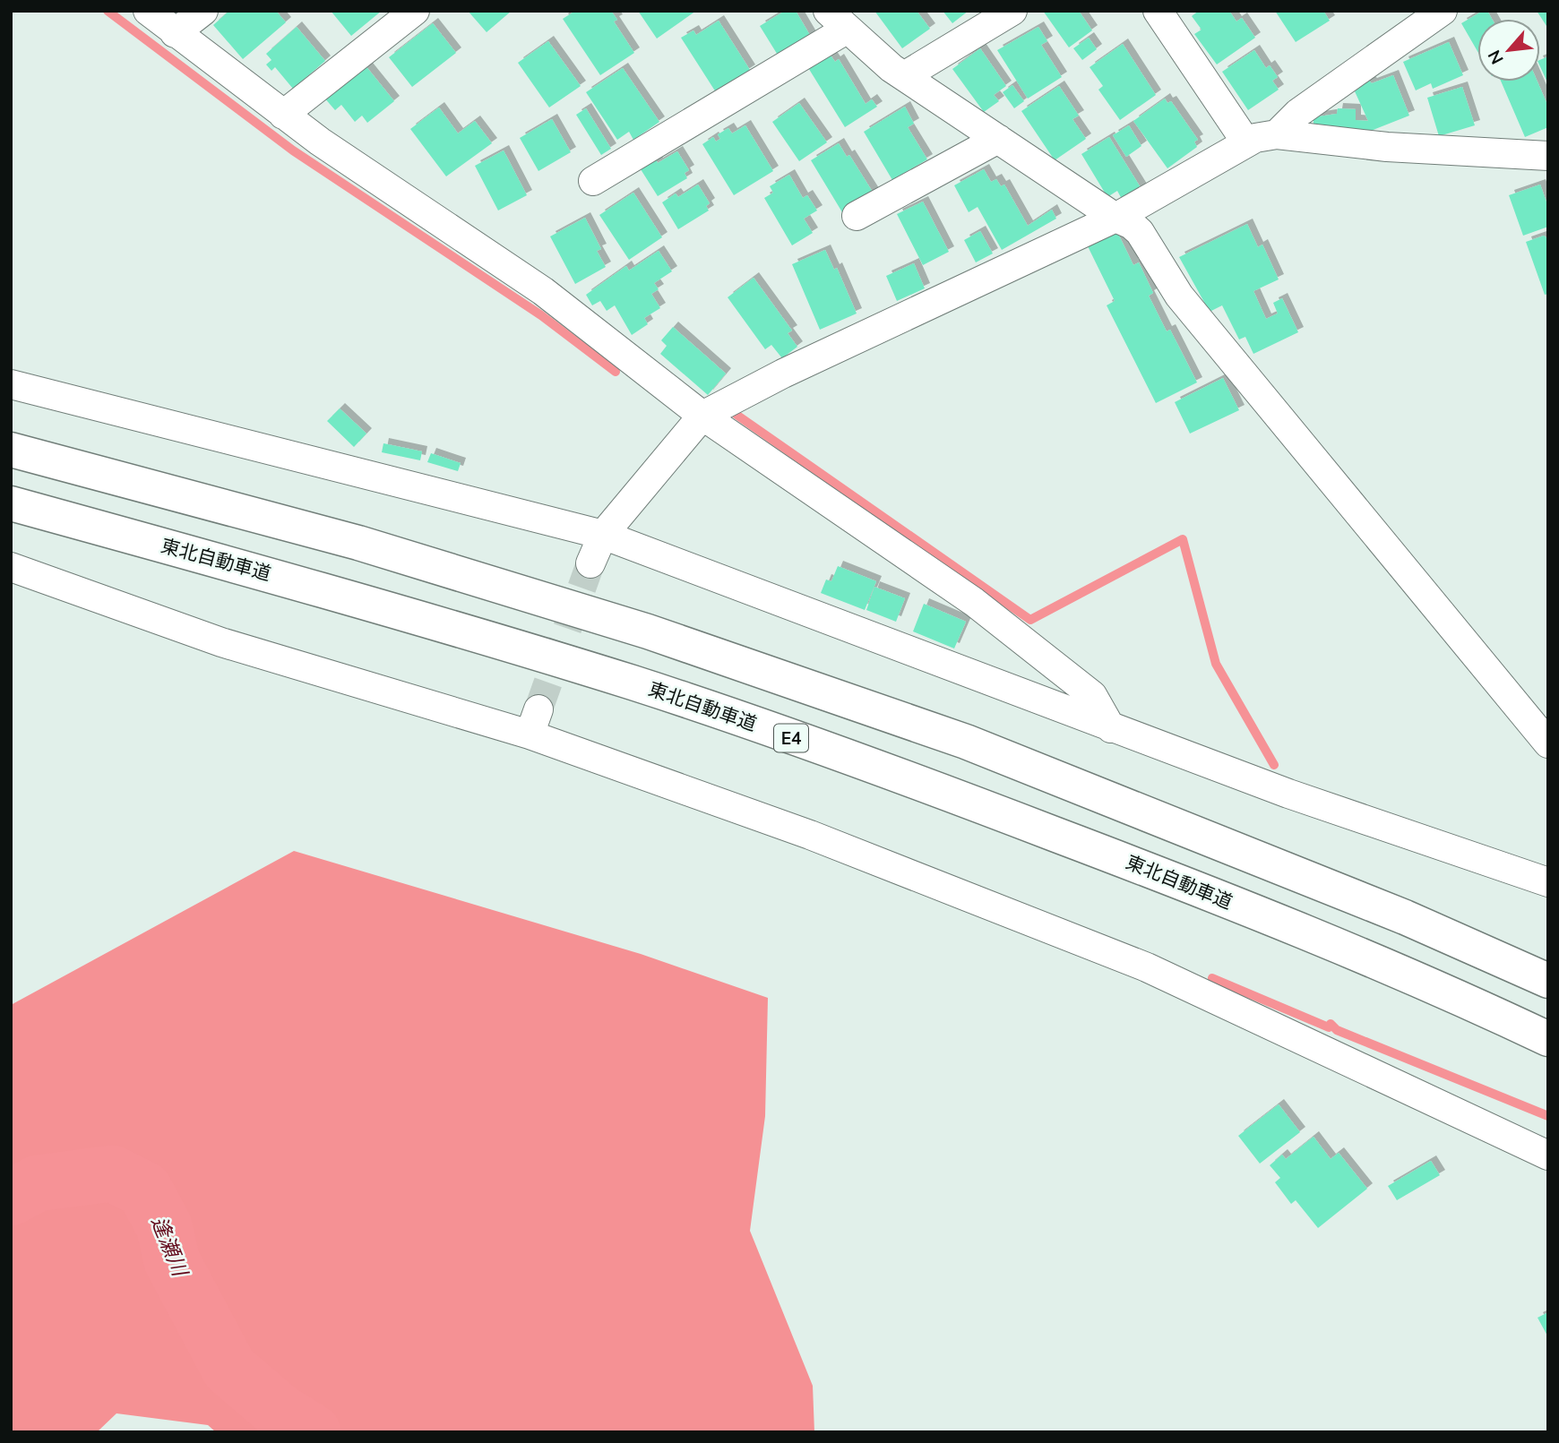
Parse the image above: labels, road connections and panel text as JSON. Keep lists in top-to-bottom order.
{
  "streets": {
    "highway": ["東北自動車道", "E4"]
  },
  "water": ["逢瀬川"],
  "north": "bottom left"
}
